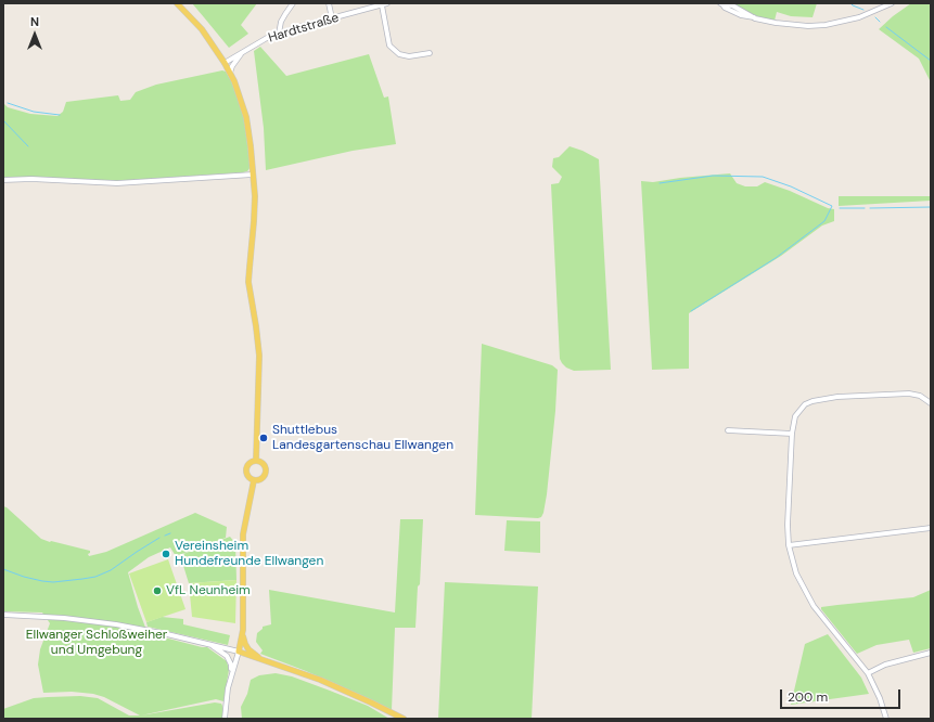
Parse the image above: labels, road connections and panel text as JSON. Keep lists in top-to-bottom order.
{
  "streets": {
    "street": ["Hardtstraße"]
  },
  "parks": ["Ellwanger Schloßweiher und Umgebung"],
  "places": ["Shuttlebus Landesgartenschau Ellwangen", "Vereinsheim Hundefreunde Ellwangen", "VfL Neunheim"],
  "scale_bar": "200 m",
  "north": "top"
}
